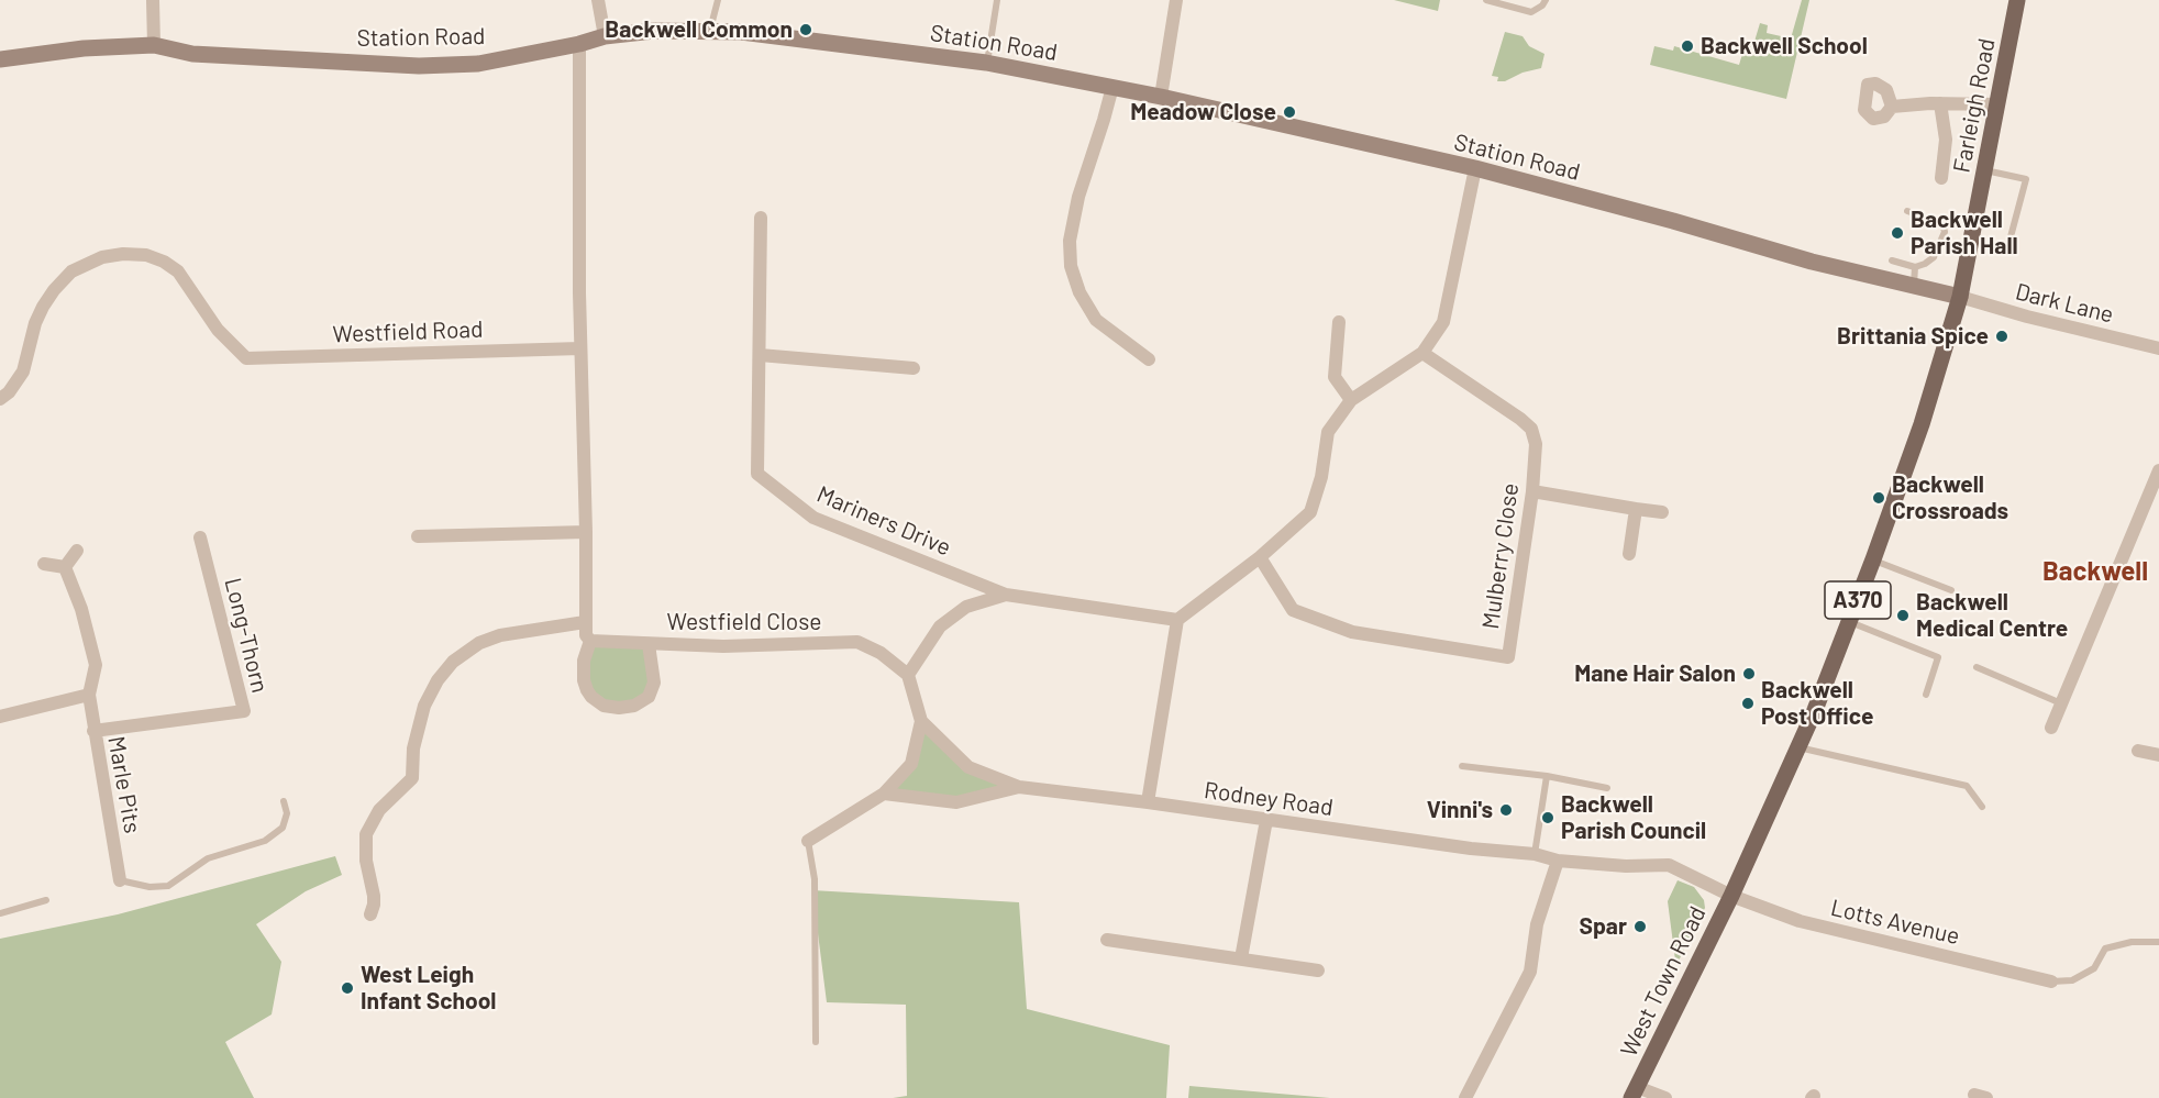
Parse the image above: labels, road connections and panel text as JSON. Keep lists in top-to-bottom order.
{
  "streets": {
    "main road": ["Farleigh Road", "A370", "West Town Road"],
    "street": [
      "Station Road",
      "Dark Lane",
      "Westfield Road",
      "Mariners Drive",
      "Mulberry Close",
      "Westfield Close",
      "Long-Thorn",
      "Marle Pits",
      "Rodney Road",
      "Lotts Avenue"
    ]
  },
  "crossings": [
    ["Station Road", "Farleigh Road"],
    ["Station Road", "Dark Lane"],
    ["Station Road", "A370"],
    ["Farleigh Road", "Dark Lane"],
    ["Farleigh Road", "A370"],
    ["Dark Lane", "A370"],
    ["A370", "Rodney Road"],
    ["A370", "Lotts Avenue"],
    ["A370", "West Town Road"],
    ["Long-Thorn", "Marle Pits"],
    ["Rodney Road", "Lotts Avenue"],
    ["Rodney Road", "West Town Road"],
    ["Lotts Avenue", "West Town Road"]
  ],
  "districts": ["Backwell"],
  "places": [
    "Backwell Common",
    "Backwell School",
    "Meadow Close",
    "Backwell Parish Hall",
    "Brittania Spice",
    "Backwell Crossroads",
    "Backwell Medical Centre",
    "Mane Hair Salon",
    "Backwell Post Office",
    "Vinni's",
    "Backwell Parish Council",
    "Spar",
    "West Leigh Infant School"
  ]
}
